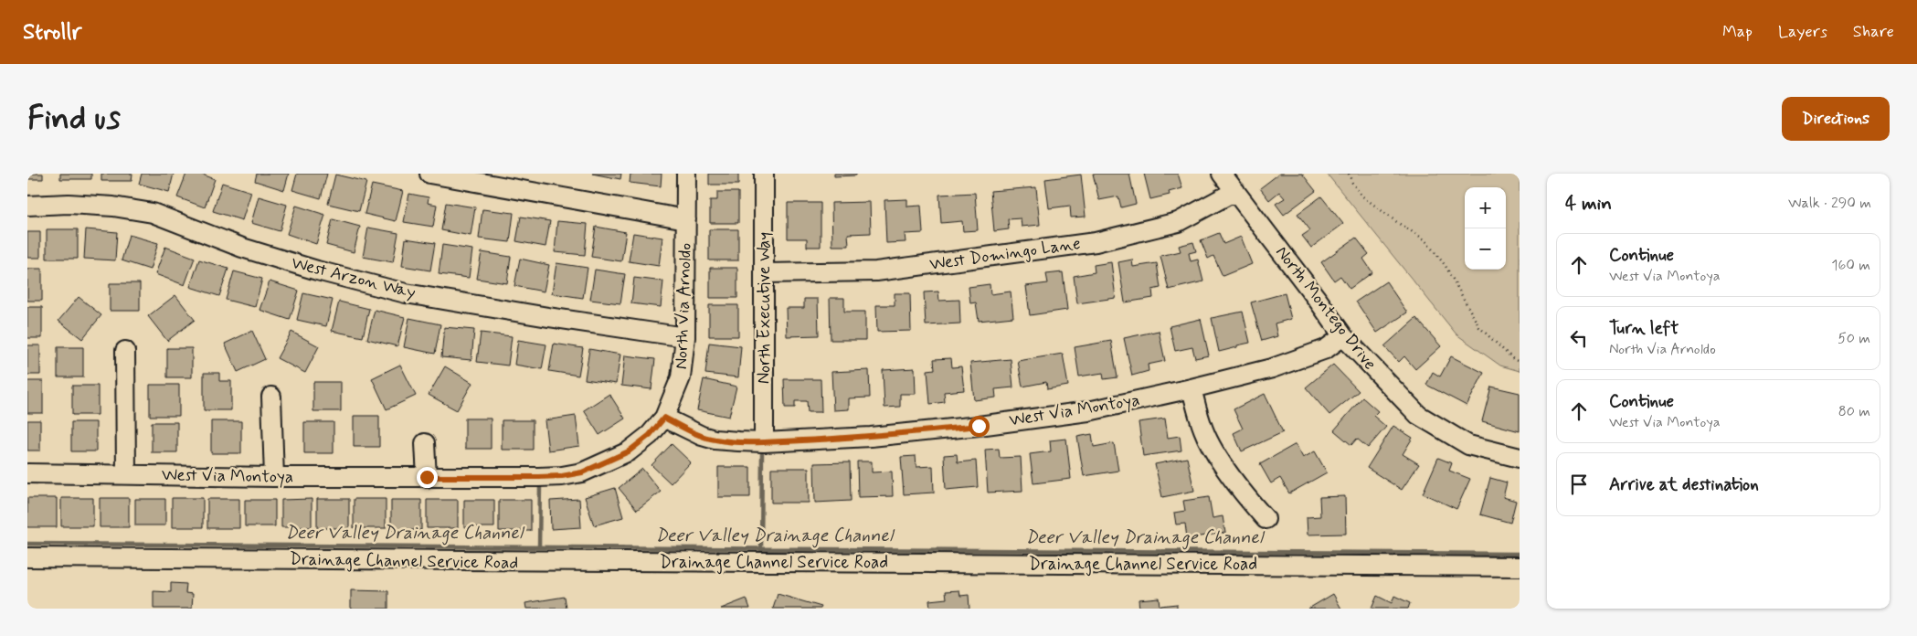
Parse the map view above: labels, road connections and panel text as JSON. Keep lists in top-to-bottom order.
{
  "streets": {
    "street": [
      "West Domingo Lane",
      "West Arzon Way",
      "North Via Arnoldo",
      "North Executive Way",
      "North Montego Drive",
      "West Via Montoya",
      "Drainage Channel Service Road"
    ]
  },
  "crossings": [
    ["West Domingo Lane", "North Executive Way"],
    ["West Domingo Lane", "North Montego Drive"],
    ["West Arzon Way", "North Via Arnoldo"],
    ["North Via Arnoldo", "West Via Montoya"],
    ["North Executive Way", "West Via Montoya"],
    ["North Montego Drive", "West Via Montoya"]
  ],
  "water": ["Deer Valley Drainage Channel"],
  "page": {
    "header": "Strollr",
    "nav": ["Map", "Layers", "Share"],
    "buttons": "Directions",
    "title": "Find us",
    "heading": ["4 min", "Walk · 290 m"],
    "map_buttons": ["+", "−"],
    "list": [
      ["Continue", "West Via Montoya", "160 m"],
      ["Turn left", "North Via Arnoldo", "50 m"],
      ["Continue", "West Via Montoya", "80 m"],
      "Arrive at destination"
    ]
  }
}
